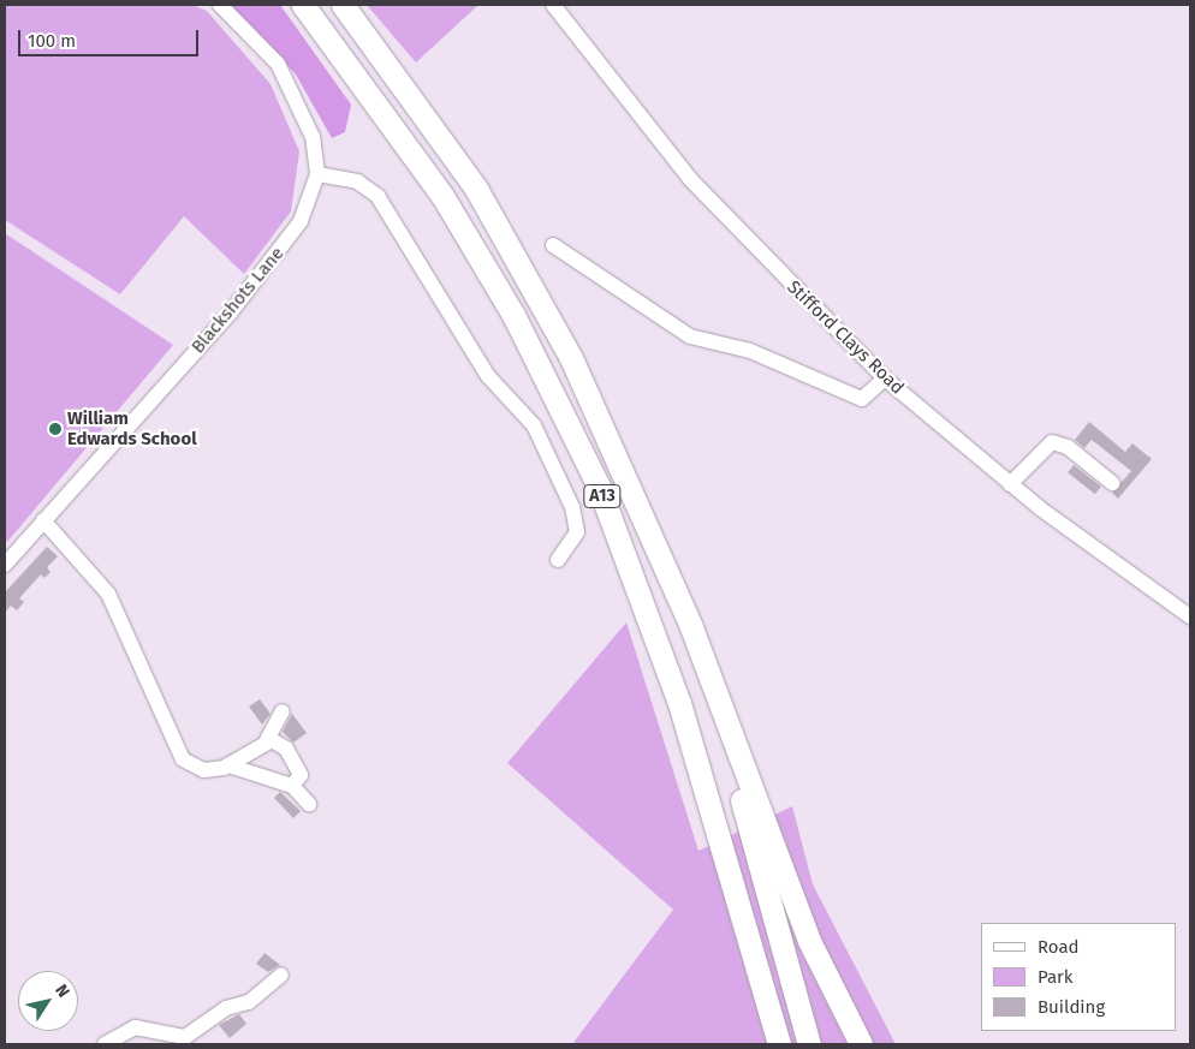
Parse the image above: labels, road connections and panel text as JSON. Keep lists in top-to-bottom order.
{
  "streets": {
    "highway": ["A13"],
    "street": ["Blackshots Lane", "Stifford Clays Road"]
  },
  "places": ["William Edwards School"],
  "legend": ["Road", "Park", "Building"],
  "scale_bar": "100 m",
  "north": "top right"
}
